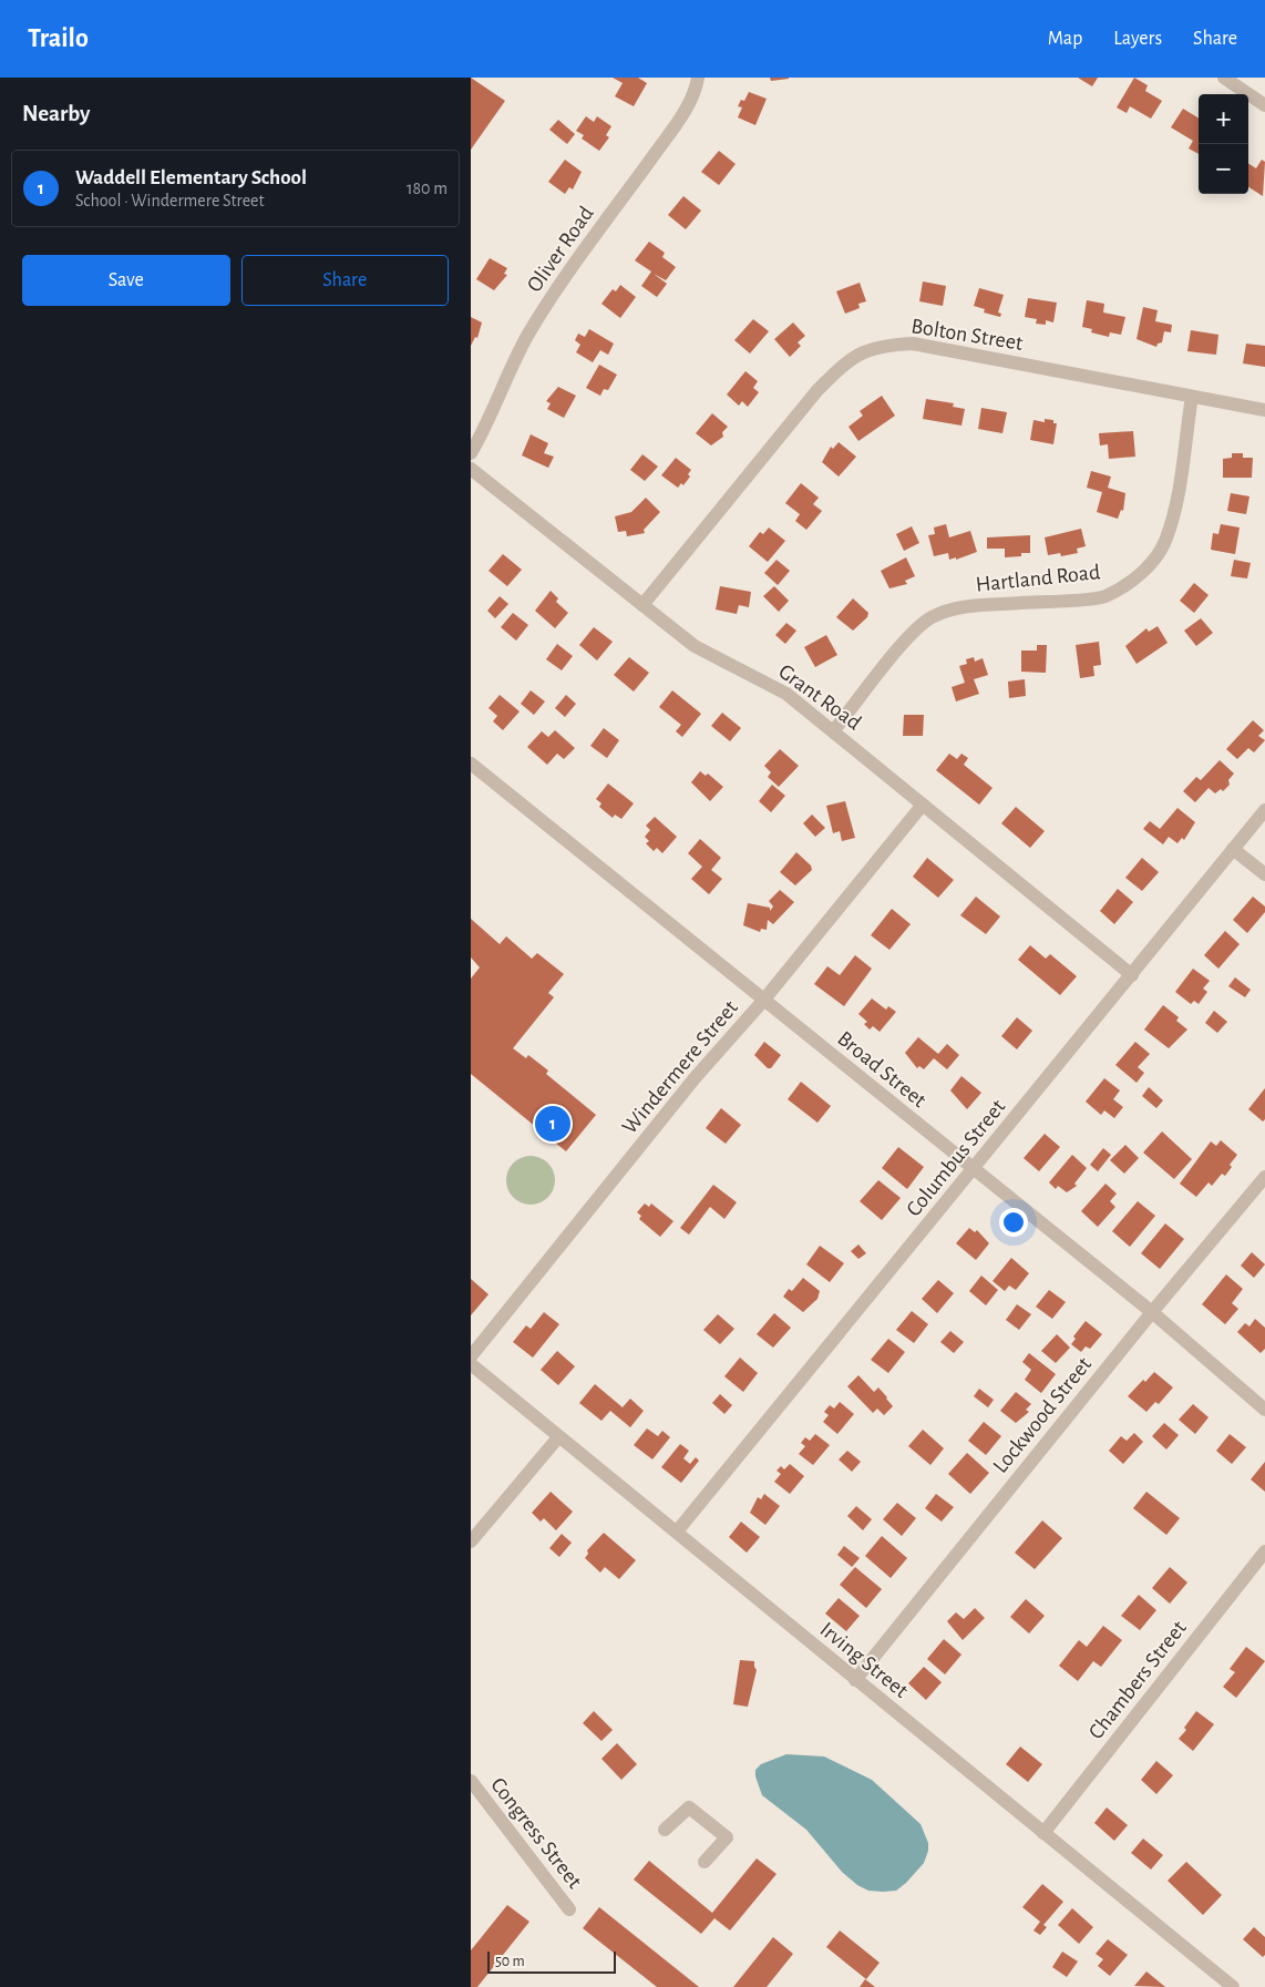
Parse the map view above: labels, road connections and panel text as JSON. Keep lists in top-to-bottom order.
{
  "streets": {
    "street": [
      "Oliver Road",
      "Bolton Street",
      "Hartland Road",
      "Grant Road",
      "Windermere Street",
      "Broad Street",
      "Columbus Street",
      "Lockwood Street",
      "Irving Street",
      "Chambers Street",
      "Congress Street"
    ]
  },
  "crossings": [
    ["Bolton Street", "Hartland Road"],
    ["Bolton Street", "Grant Road"],
    ["Hartland Road", "Grant Road"],
    ["Grant Road", "Windermere Street"],
    ["Grant Road", "Columbus Street"],
    ["Windermere Street", "Broad Street"],
    ["Broad Street", "Columbus Street"],
    ["Broad Street", "Lockwood Street"],
    ["Columbus Street", "Irving Street"],
    ["Lockwood Street", "Irving Street"],
    ["Irving Street", "Chambers Street"]
  ],
  "scale_bar": "50 m",
  "page": {
    "header": "Trailo",
    "nav": ["Map", "Layers", "Share"],
    "heading": "Nearby",
    "map_buttons": ["+", "−"],
    "list": [
      {
        "mark": "1",
        "name": "Waddell Elementary School",
        "note": "School · Windermere Street",
        "value": "180 m"
      }
    ],
    "buttons": ["Save", "Share"],
    "pins": "1",
    "scale": "50 m"
  }
}
